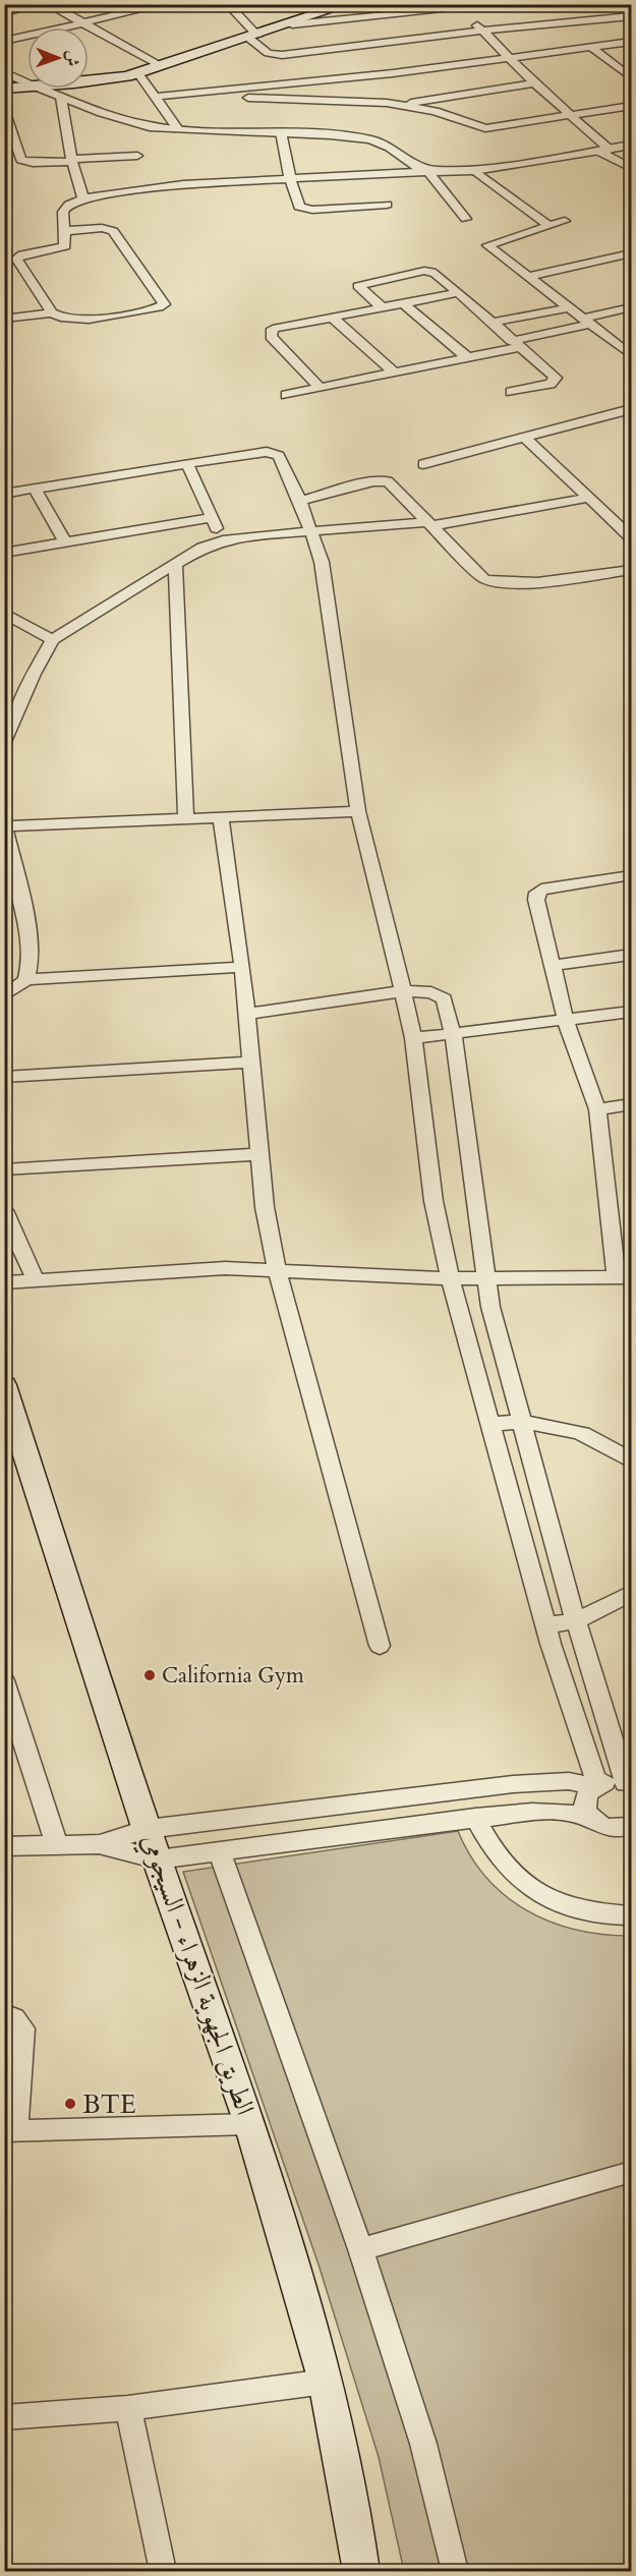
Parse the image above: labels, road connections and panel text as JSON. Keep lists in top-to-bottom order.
{
  "streets": {
    "main road": ["الطريق الجهوية الزهراء - السيجومي"]
  },
  "places": ["California Gym", "BTE"],
  "north": "right"
}
